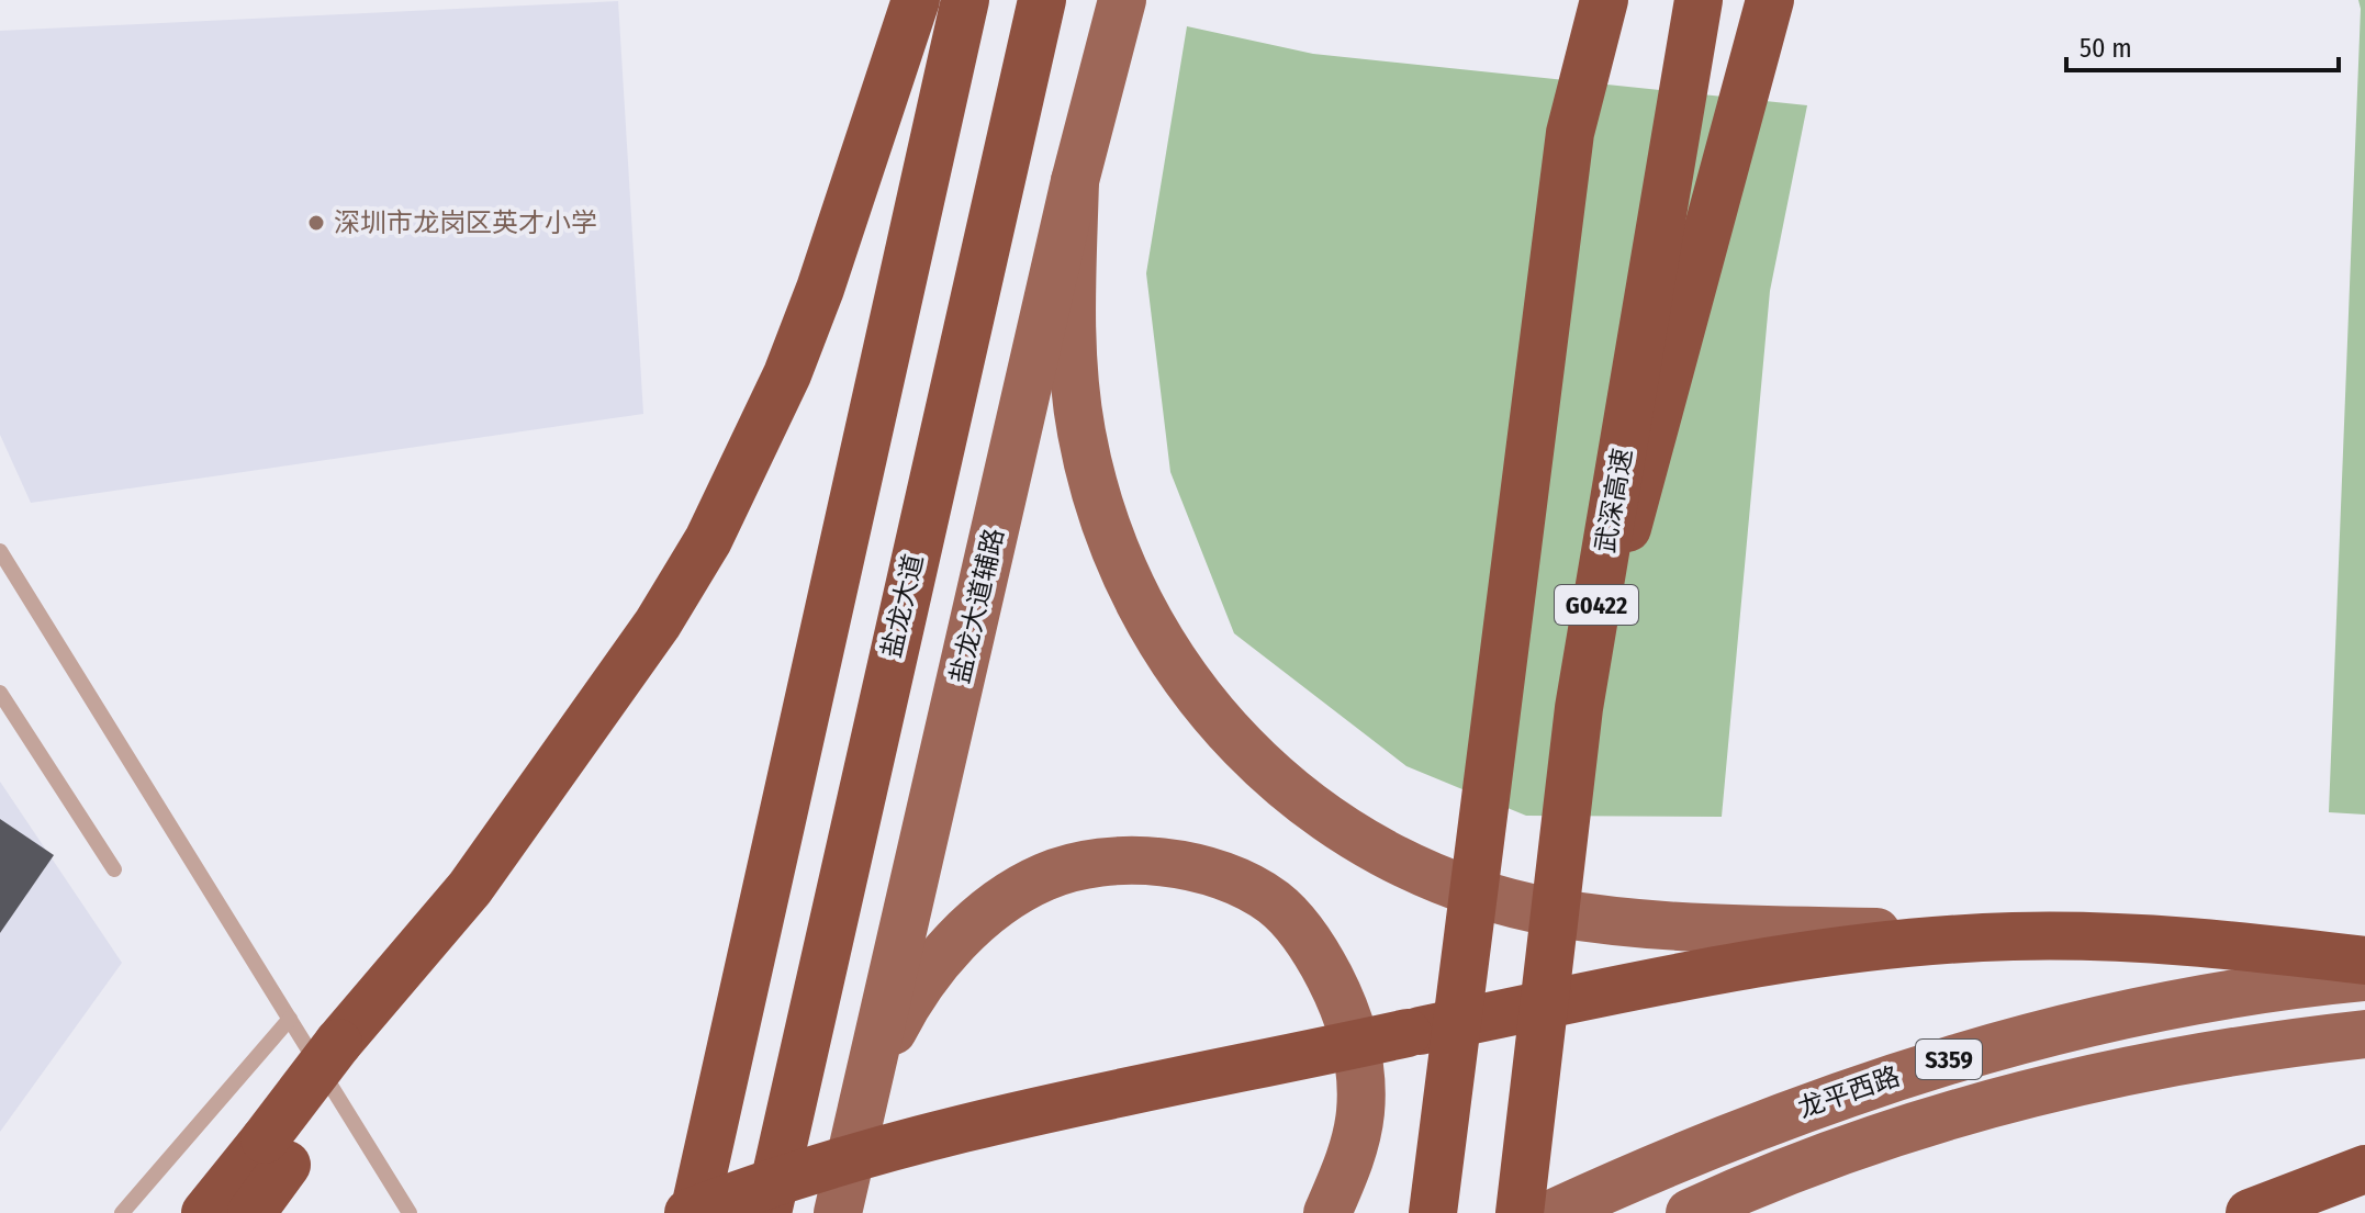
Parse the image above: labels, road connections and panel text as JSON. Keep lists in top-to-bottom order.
{
  "streets": {
    "highway": ["武深高速", "G0422", "盐龙大道"],
    "main road": ["盐龙大道辅路", "S359", "龙平西路"]
  },
  "places": ["深圳市龙岗区英才小学"],
  "scale_bar": "50 m"
}
